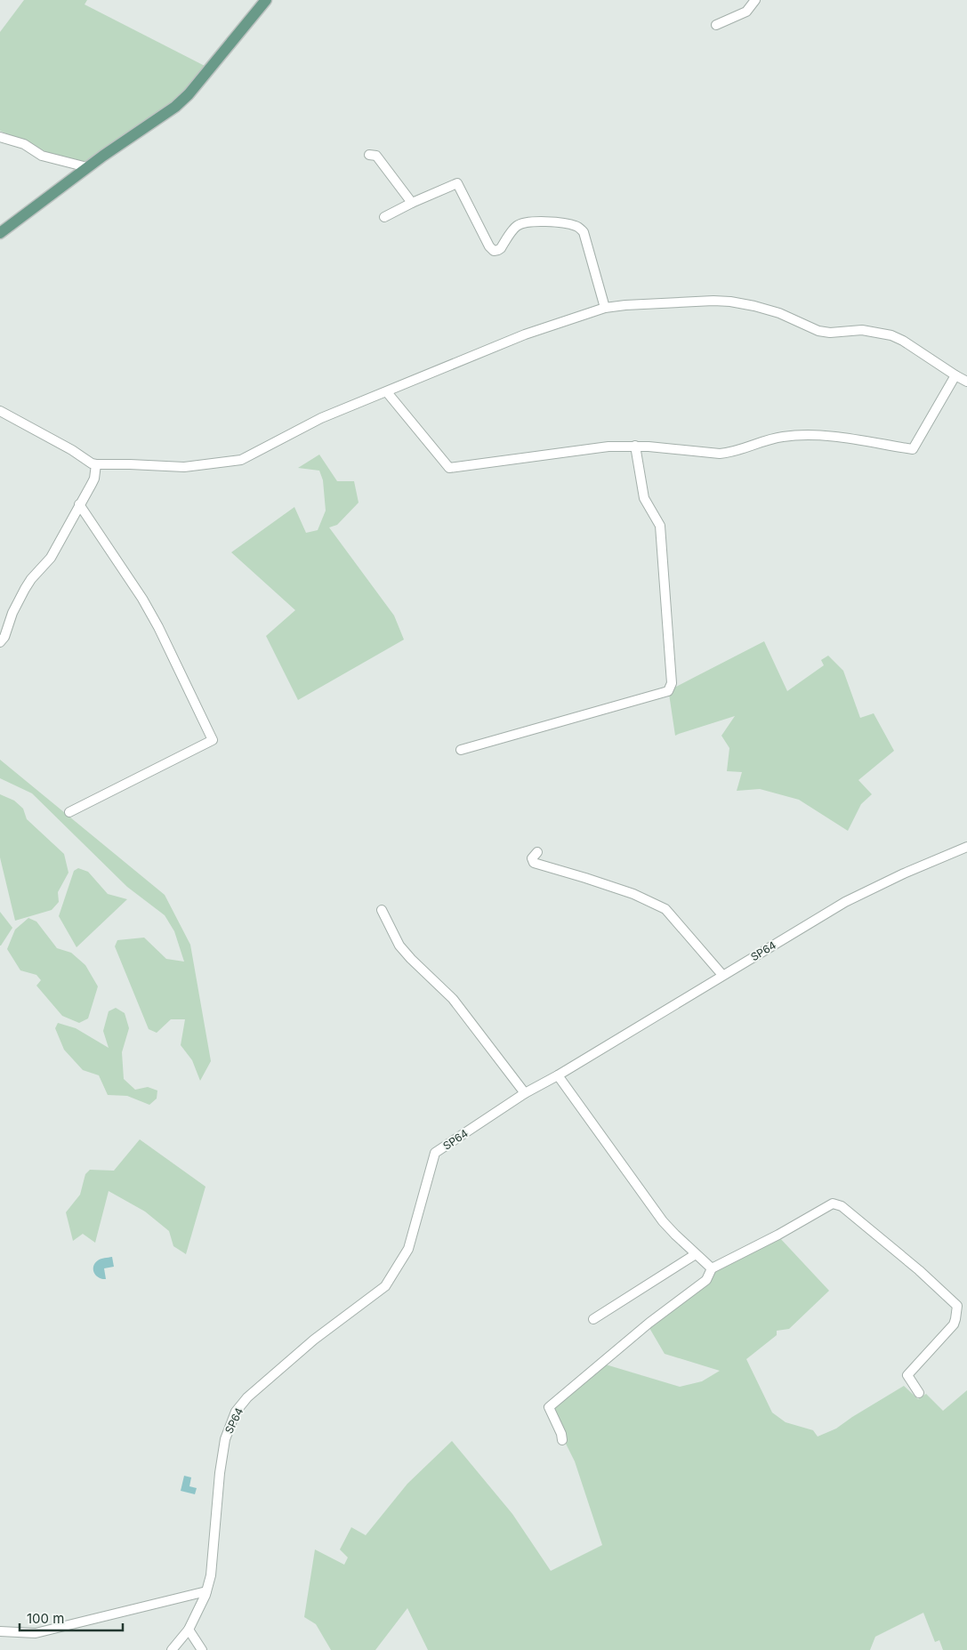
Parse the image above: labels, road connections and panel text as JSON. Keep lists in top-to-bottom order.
{
  "streets": {
    "street": ["SP64"]
  },
  "scale_bar": "100 m"
}
